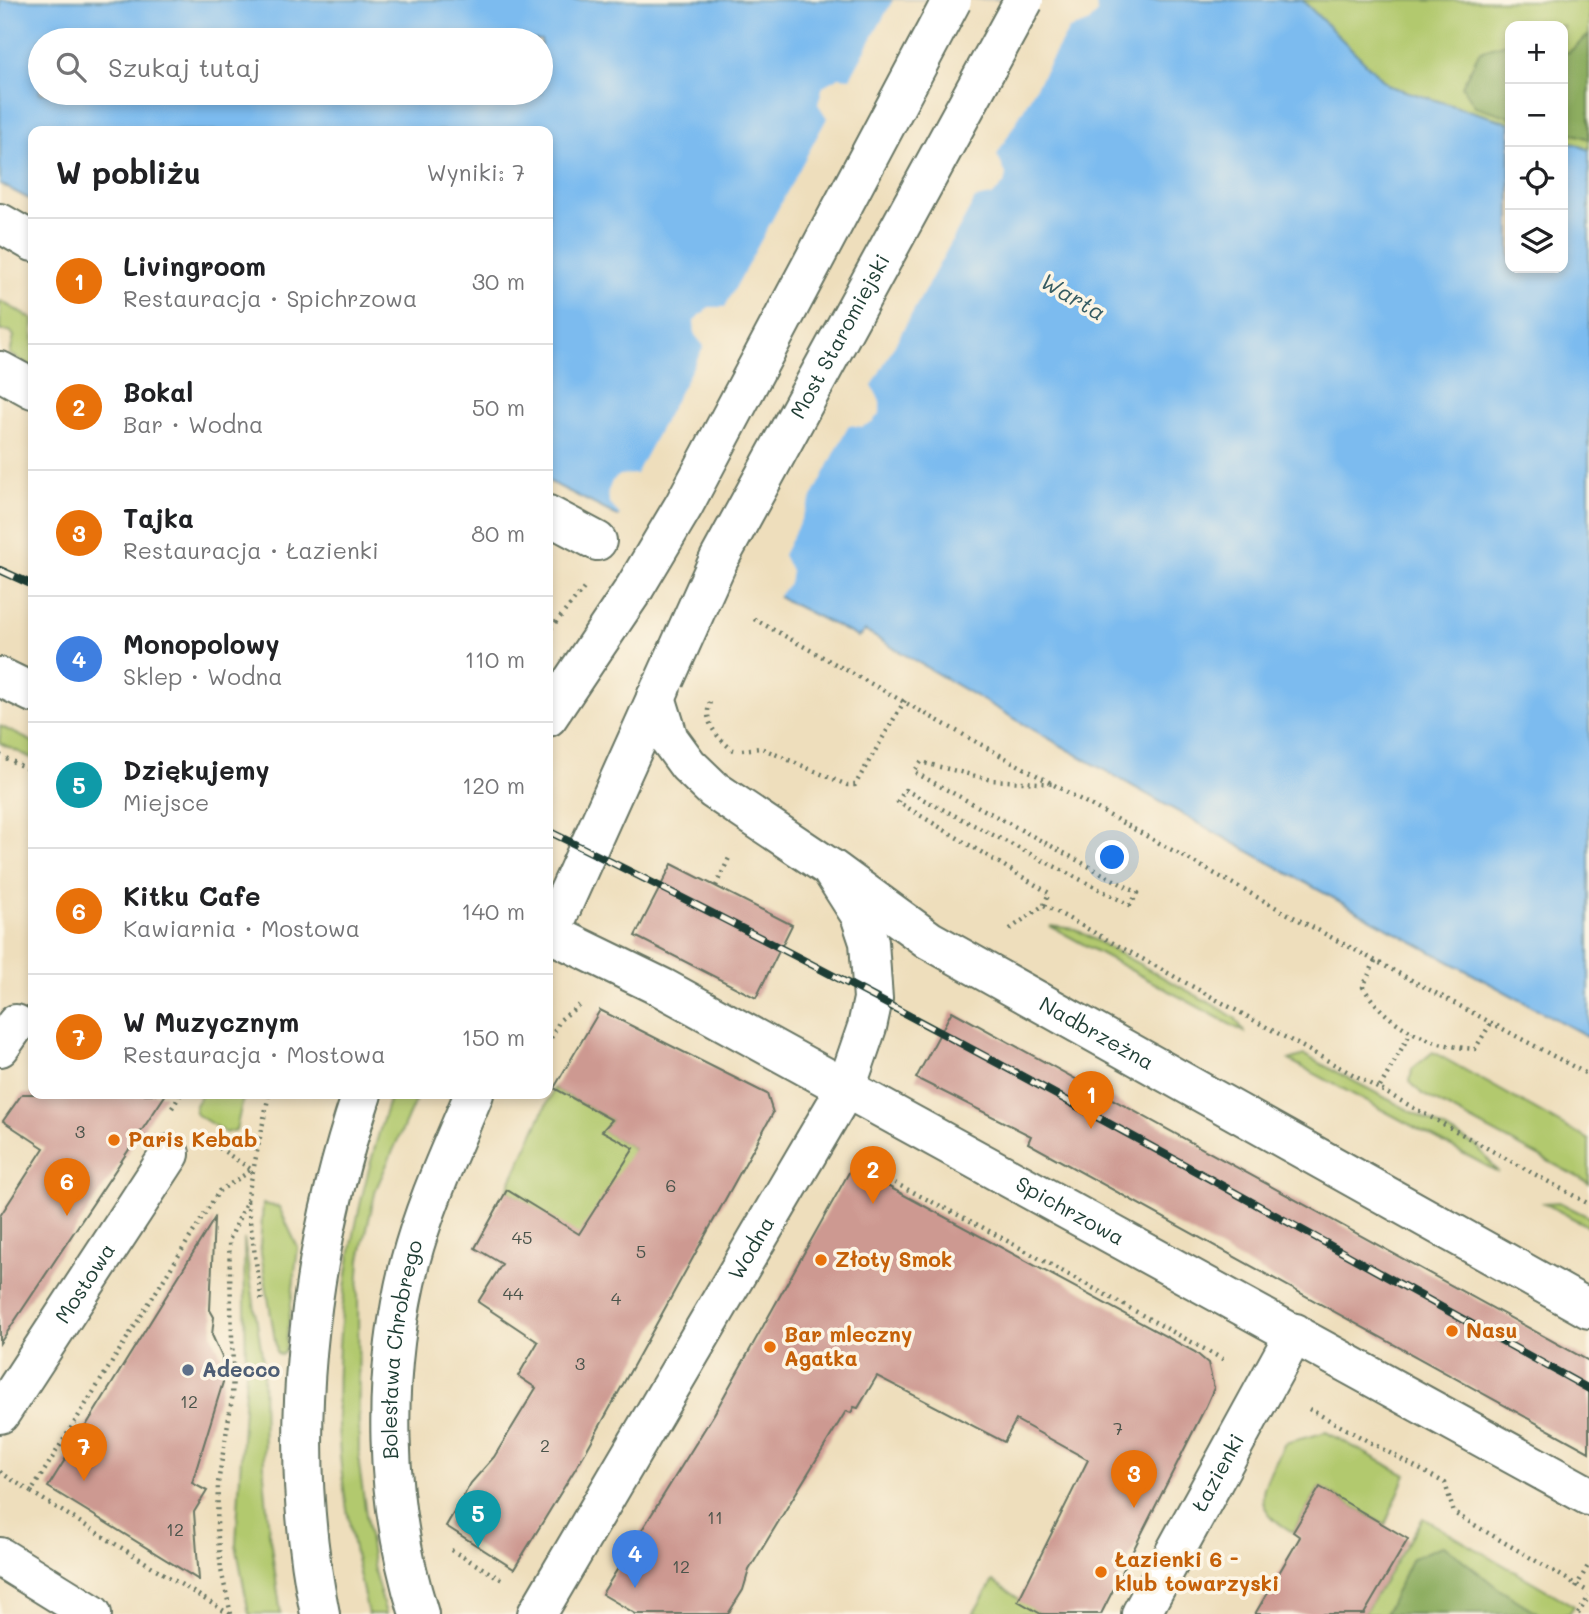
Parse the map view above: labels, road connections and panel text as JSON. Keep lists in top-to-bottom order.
{
  "streets": {
    "street": [
      "Most Staromiejski",
      "Nadbrzeżna",
      "Spichrzowa",
      "Wodna",
      "Mostowa",
      "Bolesława Chrobrego",
      "Łazienki"
    ]
  },
  "crossings": [
    ["Most Staromiejski", "Nadbrzeżna"],
    ["Nadbrzeżna", "Wodna"],
    ["Spichrzowa", "Wodna"],
    ["Spichrzowa", "Łazienki"]
  ],
  "water": ["Warta"],
  "places": [
    "Paris Kebab",
    "Złoty Smok",
    "Nasu",
    "Bar mleczny Agatka",
    "Adecco",
    "Łazienki 6 - klub towarzyski"
  ],
  "house_numbers": [
    "3",
    "6",
    "45",
    "5",
    "44",
    "4",
    "3",
    "12",
    "7",
    "2",
    "11",
    "12",
    "12"
  ],
  "page": {
    "map_buttons": ["+", "−"],
    "search": "Szukaj tutaj",
    "heading": ["W pobliżu", "Wyniki: 7"],
    "list": [
      {
        "mark": "1",
        "name": "Livingroom",
        "note": "Restauracja · Spichrzowa",
        "value": "30 m"
      },
      {
        "mark": "2",
        "name": "Bokal",
        "note": "Bar · Wodna",
        "value": "50 m"
      },
      {
        "mark": "3",
        "name": "Tajka",
        "note": "Restauracja · Łazienki",
        "value": "80 m"
      },
      {
        "mark": "4",
        "name": "Monopolowy",
        "note": "Sklep · Wodna",
        "value": "110 m"
      },
      {
        "mark": "5",
        "name": "Dziękujemy",
        "note": "Miejsce",
        "value": "120 m"
      },
      {
        "mark": "6",
        "name": "Kitku Cafe",
        "note": "Kawiarnia · Mostowa",
        "value": "140 m"
      },
      {
        "mark": "7",
        "name": "W Muzycznym",
        "note": "Restauracja · Mostowa",
        "value": "150 m"
      }
    ],
    "pins": [
      "1",
      "2",
      "6",
      "7",
      "3",
      "5",
      "4"
    ]
  }
}
